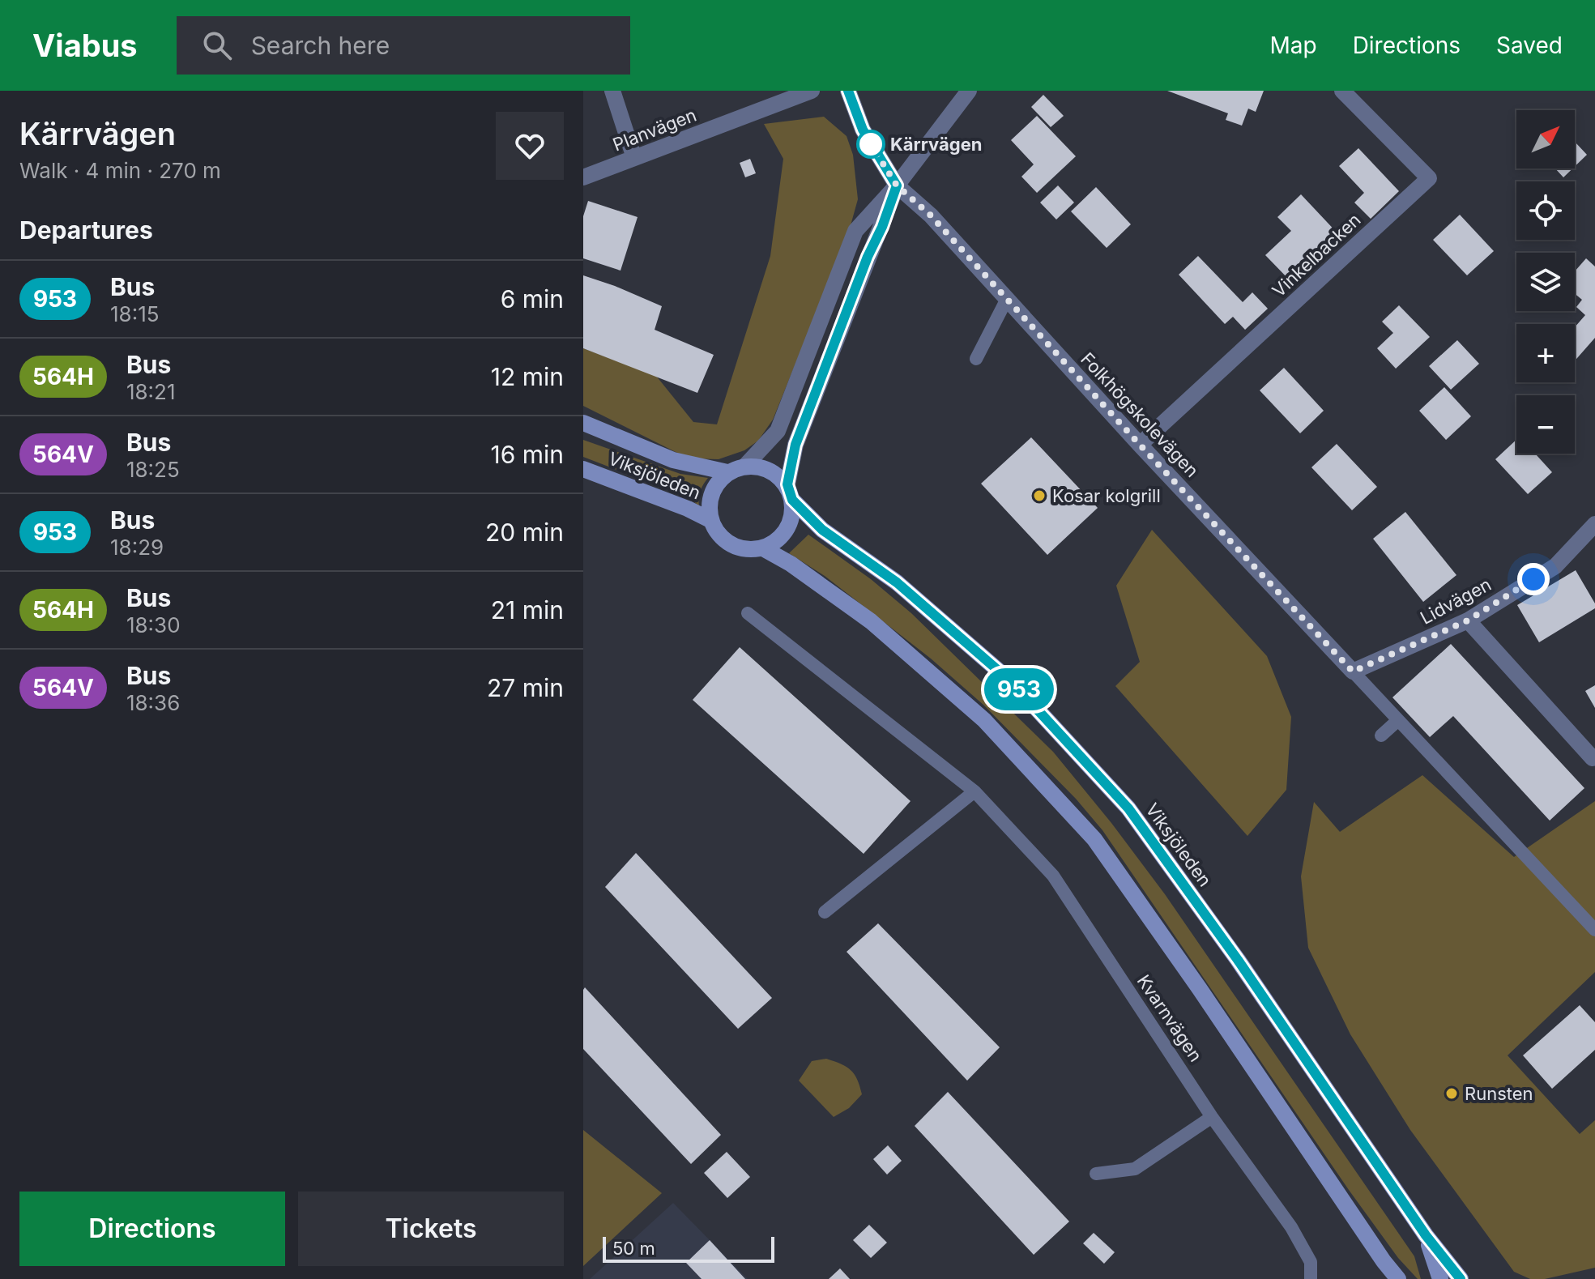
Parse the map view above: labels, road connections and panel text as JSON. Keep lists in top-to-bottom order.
{
  "streets": {
    "main road": ["Viksjöleden"],
    "street": [
      "Planvägen",
      "Vinkelbacken",
      "Folkhögskolevägen",
      "Lidvägen"
    ],
    "lane": ["Kvarnvägen"]
  },
  "crossings": [
    ["Vinkelbacken", "Folkhögskolevägen"],
    ["Folkhögskolevägen", "Lidvägen"]
  ],
  "places": ["Kärrvägen", "Kosar kolgrill", "Runsten"],
  "lines": ["bus line 953"],
  "scale_bar": "50 m",
  "north": "top right",
  "page": {
    "header": "Viabus",
    "search": "Search here",
    "nav": ["Map", "Directions", "Saved"],
    "heading": [
      ["Kärrvägen", "Walk · 4 min · 270 m"],
      "Departures"
    ],
    "on_map": "953",
    "map_buttons": ["+", "−"],
    "list": [
      {
        "mark": "953",
        "name": "Bus",
        "note": "18:15",
        "value": "6 min"
      },
      {
        "mark": "564H",
        "name": "Bus",
        "note": "18:21",
        "value": "12 min"
      },
      {
        "mark": "564V",
        "name": "Bus",
        "note": "18:25",
        "value": "16 min"
      },
      {
        "mark": "953",
        "name": "Bus",
        "note": "18:29",
        "value": "20 min"
      },
      {
        "mark": "564H",
        "name": "Bus",
        "note": "18:30",
        "value": "21 min"
      },
      {
        "mark": "564V",
        "name": "Bus",
        "note": "18:36",
        "value": "27 min"
      }
    ],
    "buttons": ["Directions", "Tickets"],
    "scale": "50 m"
  }
}
